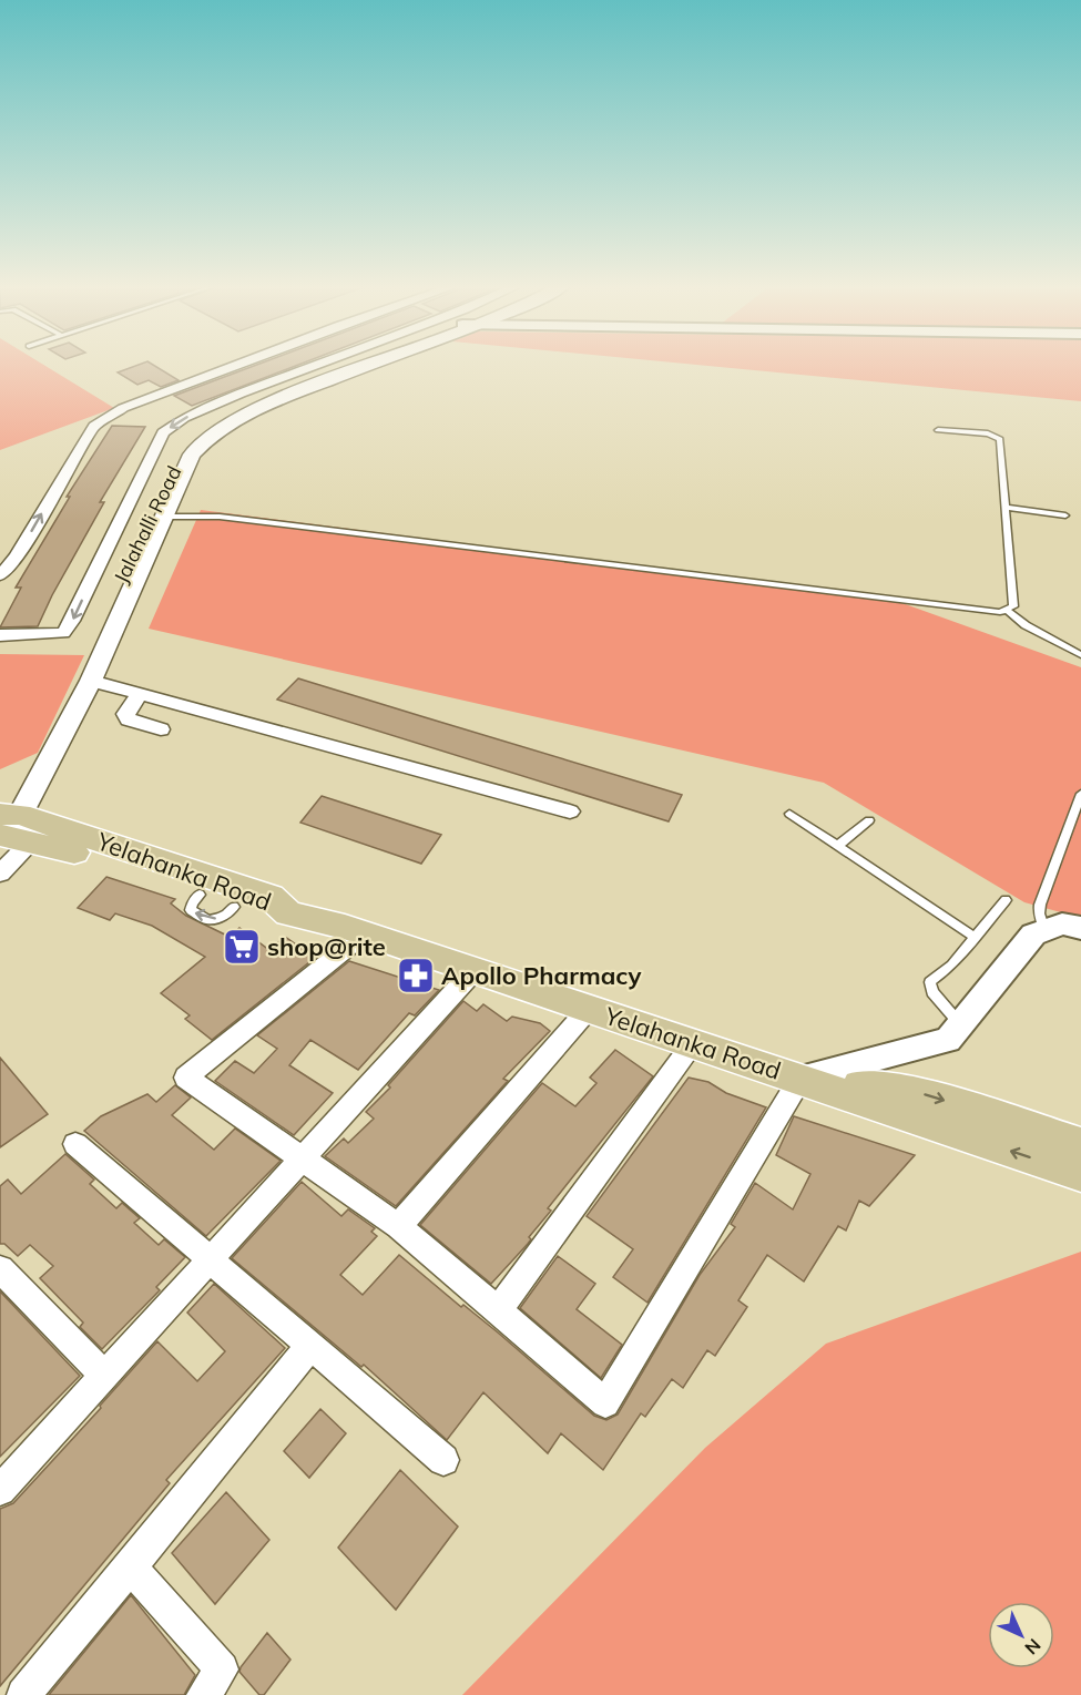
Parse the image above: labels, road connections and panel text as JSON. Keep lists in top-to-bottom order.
{
  "streets": {
    "main road": ["Jalahalli Road", "Yelahanka Road"]
  },
  "crossings": [
    ["Jalahalli Road", "Yelahanka Road"]
  ],
  "places": {
    "supermarket": ["shop@rite"],
    "pharmacy": ["Apollo Pharmacy"]
  },
  "north": "bottom right"
}
